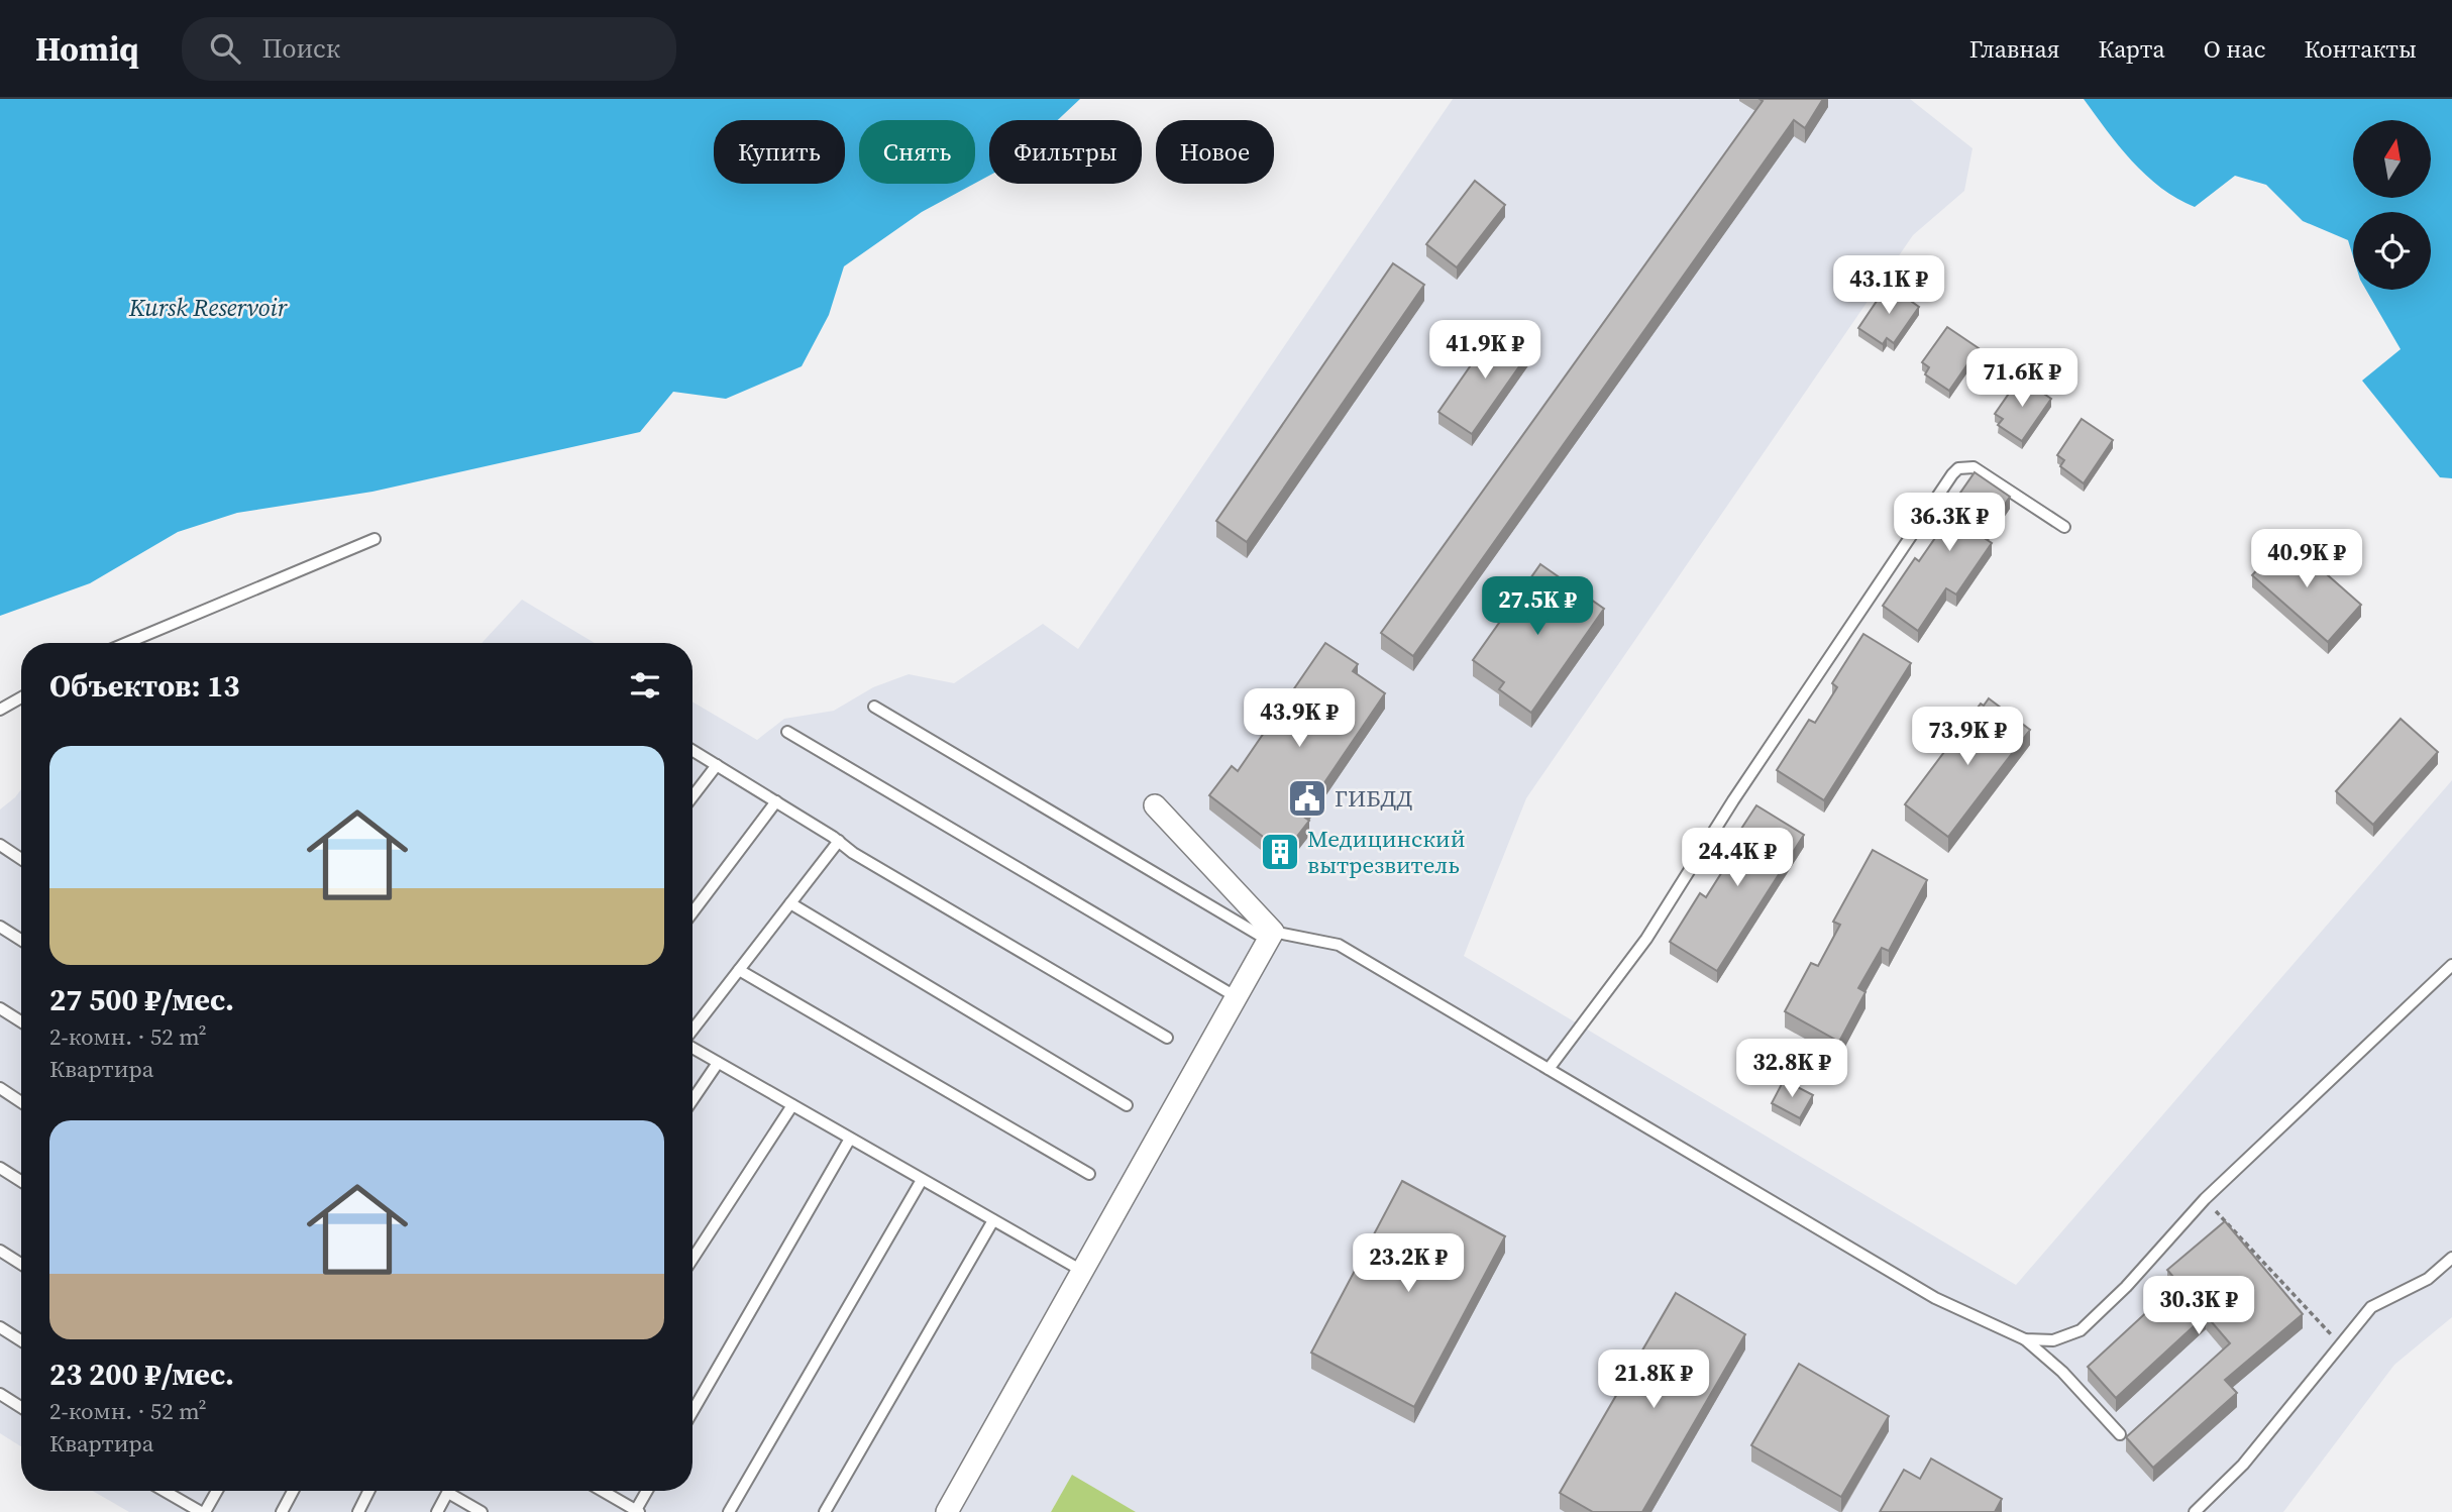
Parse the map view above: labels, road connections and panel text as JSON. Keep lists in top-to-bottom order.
{
  "water": ["Kursk Reservoir"],
  "places": {
    "public building": ["ГИБДД"],
    "building": ["Медицинский вытрезвитель"]
  },
  "north": "top",
  "page": {
    "header": "Homiq",
    "search": "Поиск",
    "nav": [
      "Главная",
      "Карта",
      "О нас",
      "Контакты"
    ],
    "chip": [
      "Купить",
      "Снять",
      "Фильтры",
      "Новое"
    ],
    "price": [
      "43.1K ₽",
      "41.9K ₽",
      "71.6K ₽",
      "36.3K ₽",
      "40.9K ₽",
      "27.5K ₽",
      "43.9K ₽",
      "73.9K ₽",
      "24.4K ₽",
      "32.8K ₽",
      "23.2K ₽",
      "30.3K ₽",
      "21.8K ₽"
    ],
    "heading": "Объектов: 13",
    "list": [
      {
        "name": "27 500 ₽/мес.",
        "note": "2-комн. · 52 m² · Квартира"
      },
      {
        "name": "23 200 ₽/мес.",
        "note": "2-комн. · 52 m² · Квартира"
      }
    ]
  }
}
